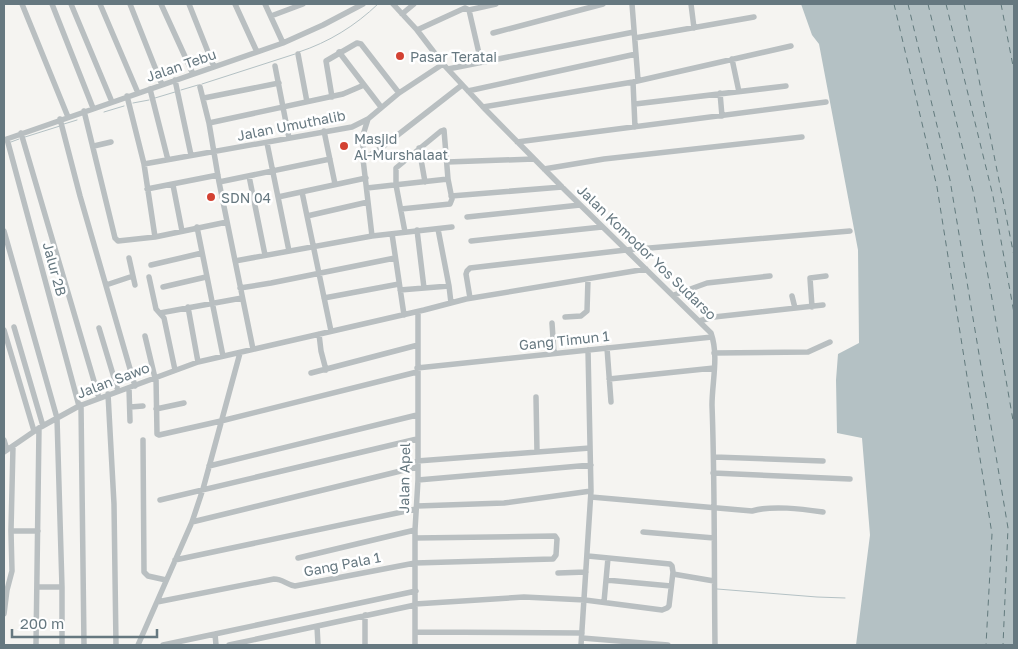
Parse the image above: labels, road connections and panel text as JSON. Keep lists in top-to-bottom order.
{
  "streets": {
    "street": [
      "Jalan Tebu",
      "Jalan Umuthalib",
      "Jalan Komodor Yos Sudarso",
      "Jalur 2B",
      "Gang Timun 1",
      "Jalan Sawo",
      "Jalan Apel",
      "Gang Pala 1"
    ]
  },
  "crossings": [
    ["Jalan Tebu", "Jalur 2B"],
    ["Jalan Umuthalib", "Jalan Komodor Yos Sudarso"],
    ["Jalan Komodor Yos Sudarso", "Gang Timun 1"],
    ["Jalan Komodor Yos Sudarso", "Jalan Sawo"],
    ["Jalur 2B", "Jalan Sawo"],
    ["Gang Timun 1", "Jalan Apel"],
    ["Jalan Sawo", "Jalan Apel"],
    ["Jalan Apel", "Gang Pala 1"]
  ],
  "places": ["Pasar Teratai", "Masjid Al-Murshalaat", "SDN 04"],
  "scale_bar": "200 m"
}
